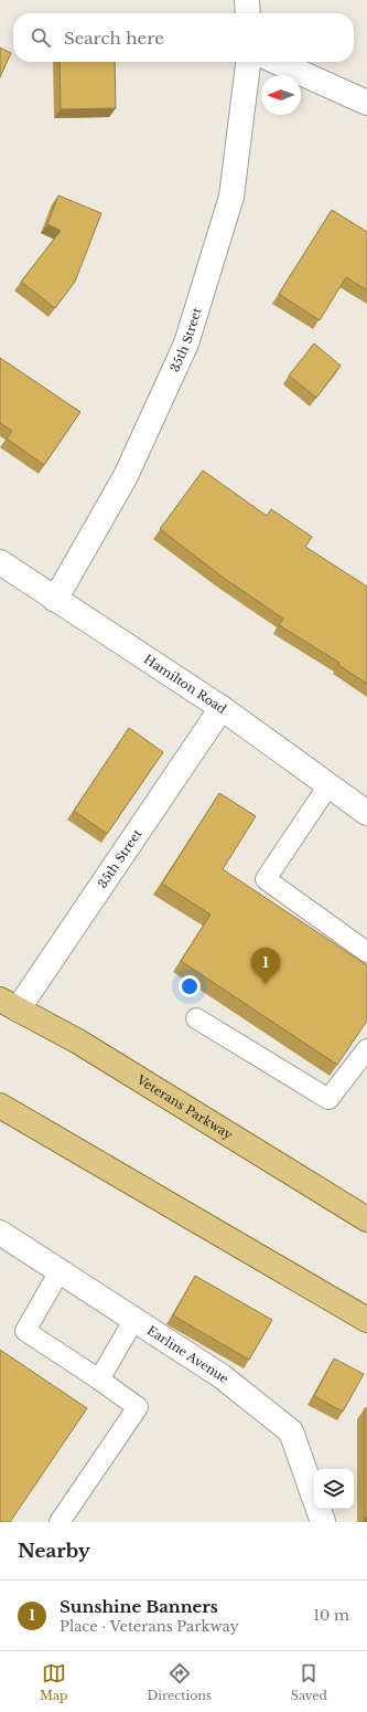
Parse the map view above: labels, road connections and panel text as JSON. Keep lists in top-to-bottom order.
{
  "streets": {
    "main road": ["Veterans Parkway"],
    "street": ["35th Street", "Hamilton Road", "Earline Avenue"]
  },
  "crossings": [
    ["35th Street", "Hamilton Road"],
    ["35th Street", "Veterans Parkway"]
  ],
  "north": "left",
  "page": {
    "search": "Search here",
    "pins": "1",
    "heading": "Nearby",
    "list": [
      {
        "mark": "1",
        "name": "Sunshine Banners",
        "note": "Place · Veterans Parkway",
        "value": "10 m"
      }
    ],
    "nav": ["Map", "Directions", "Saved"]
  }
}
